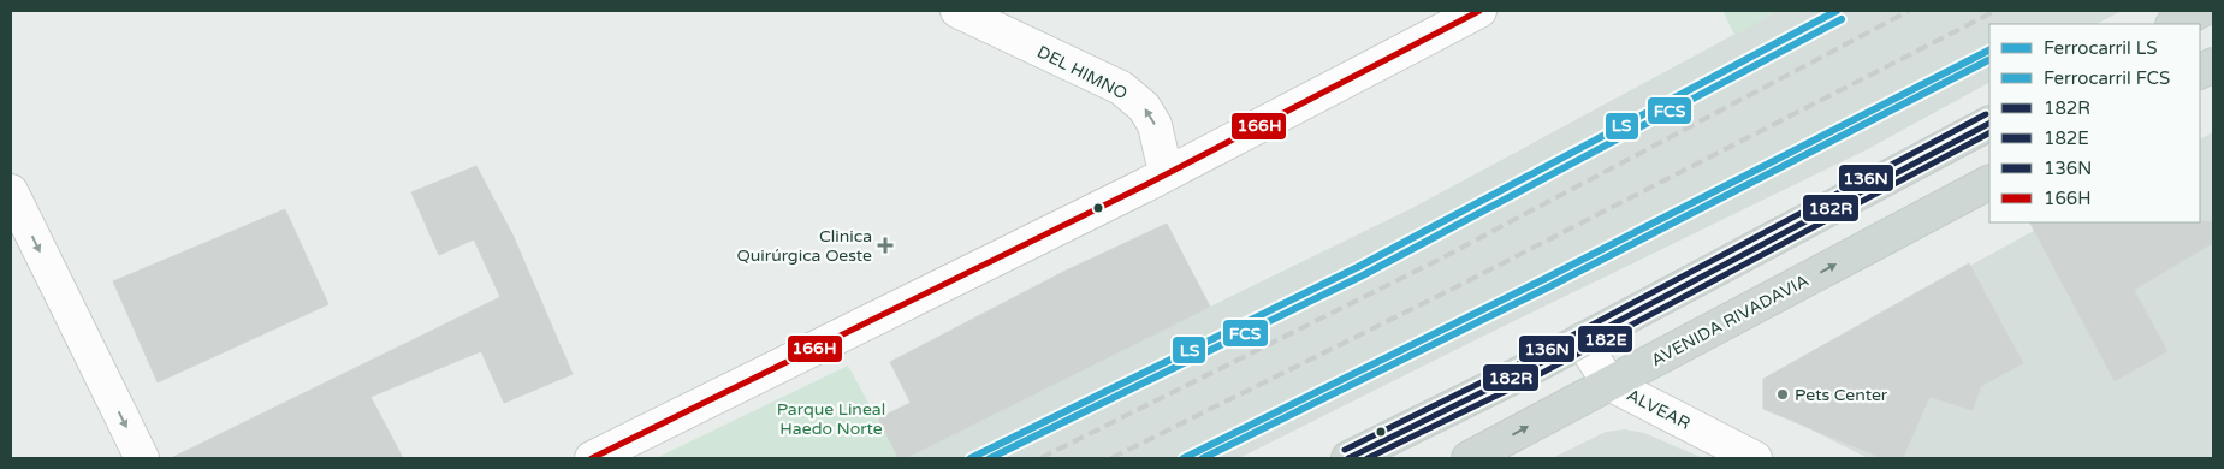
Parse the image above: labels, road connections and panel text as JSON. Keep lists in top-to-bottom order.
{
  "streets": {
    "main road": ["AVENIDA RIVADAVIA"],
    "street": ["DEL HIMNO", "ALVEAR"]
  },
  "crossings": [
    ["AVENIDA RIVADAVIA", "ALVEAR"]
  ],
  "one_way": ["DEL HIMNO"],
  "parks": ["Parque Lineal Haedo Norte"],
  "places": {
    "health": ["Clinica Quirúrgica Oeste"],
    "other": ["Pets Center"]
  },
  "lines": [
    "rail line LS",
    "transit line 166H",
    "rail line FCS",
    "transit line 136N",
    "transit line 182R",
    "transit line 182E"
  ],
  "legend": [
    "Ferrocarril LS",
    "Ferrocarril FCS",
    "182R",
    "182E",
    "136N",
    "166H"
  ]
}
